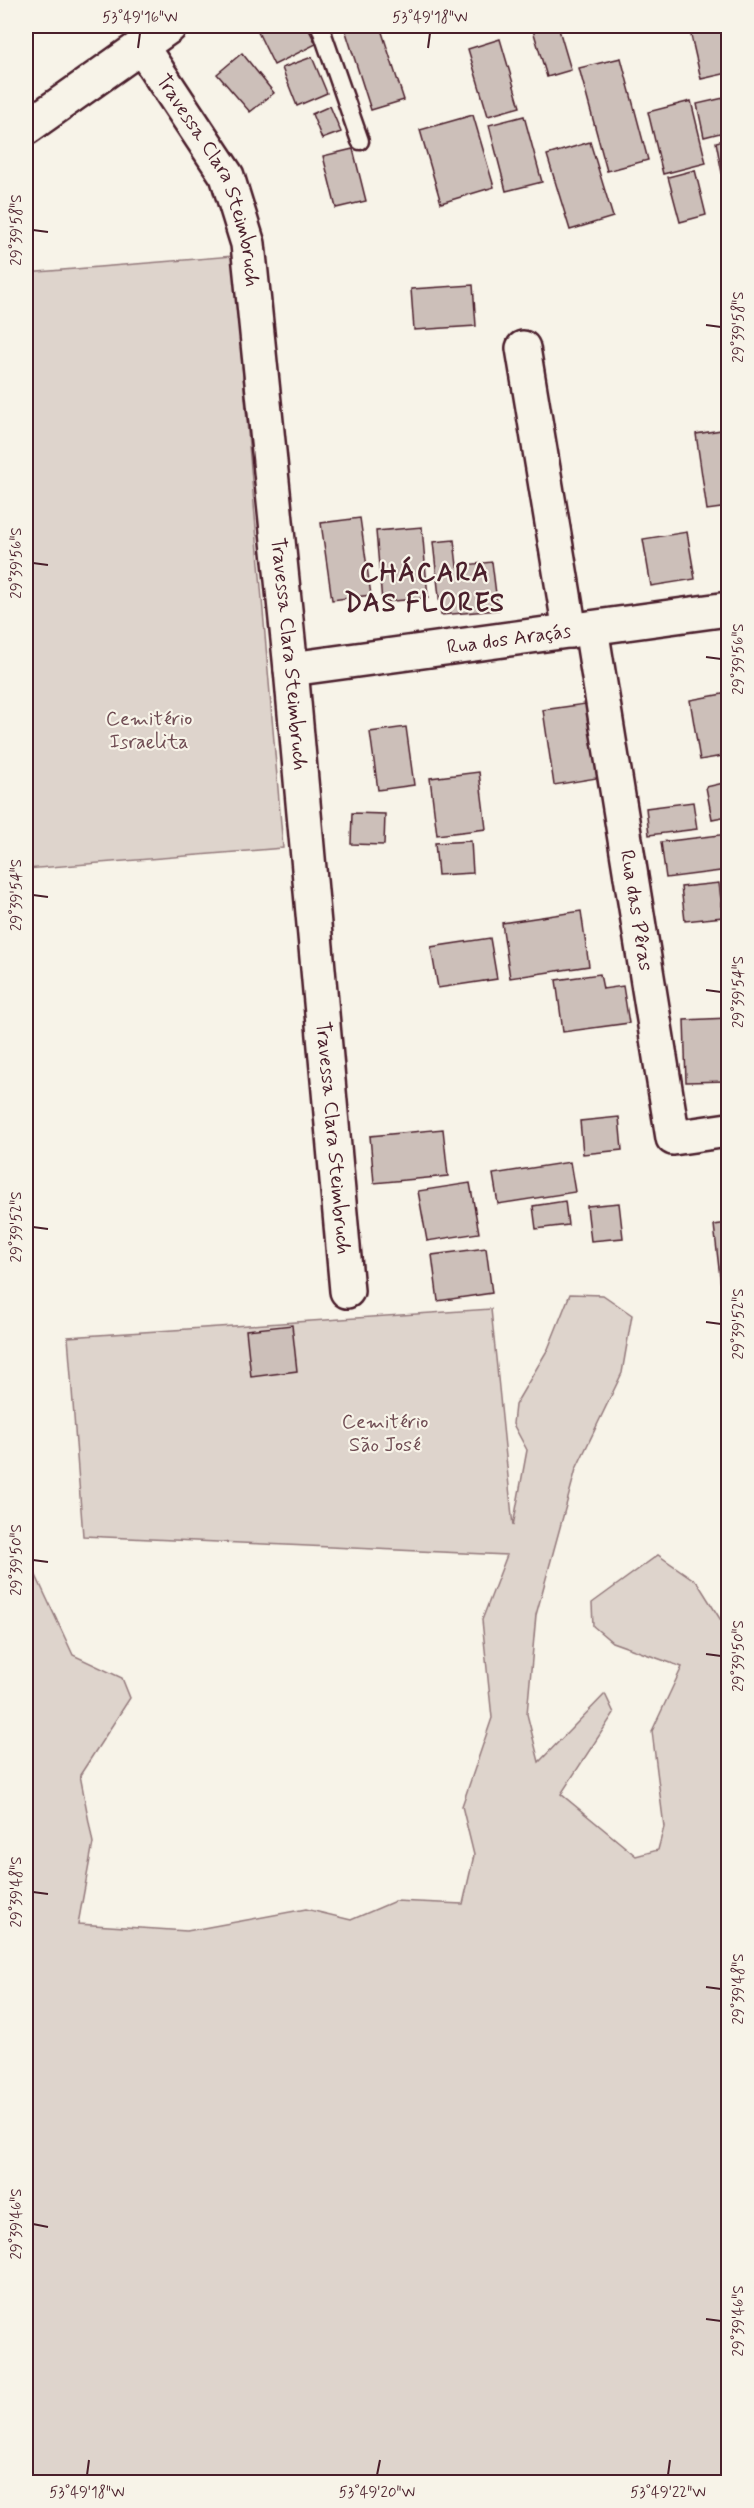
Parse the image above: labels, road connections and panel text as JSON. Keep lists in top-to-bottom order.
{
  "streets": {
    "street": ["Travessa Clara Steimbruch", "Rua dos Araçás", "Rua das Pêras"]
  },
  "crossings": [
    ["Travessa Clara Steimbruch", "Rua dos Araçás"],
    ["Rua dos Araçás", "Rua das Pêras"]
  ],
  "districts": ["CHÁCARA DAS FLORES"],
  "parks": ["Cemitério Israelita", "Cemitério São José"],
  "coordinates": [
    "53°49'16\"W",
    "53°49'18\"W",
    "29°39'58\"S",
    "29°39'56\"S",
    "29°39'54\"S",
    "29°39'52\"S",
    "29°39'50\"S",
    "29°39'48\"S",
    "29°39'46\"S",
    "53°49'20\"W",
    "53°49'22\"W"
  ]
}
